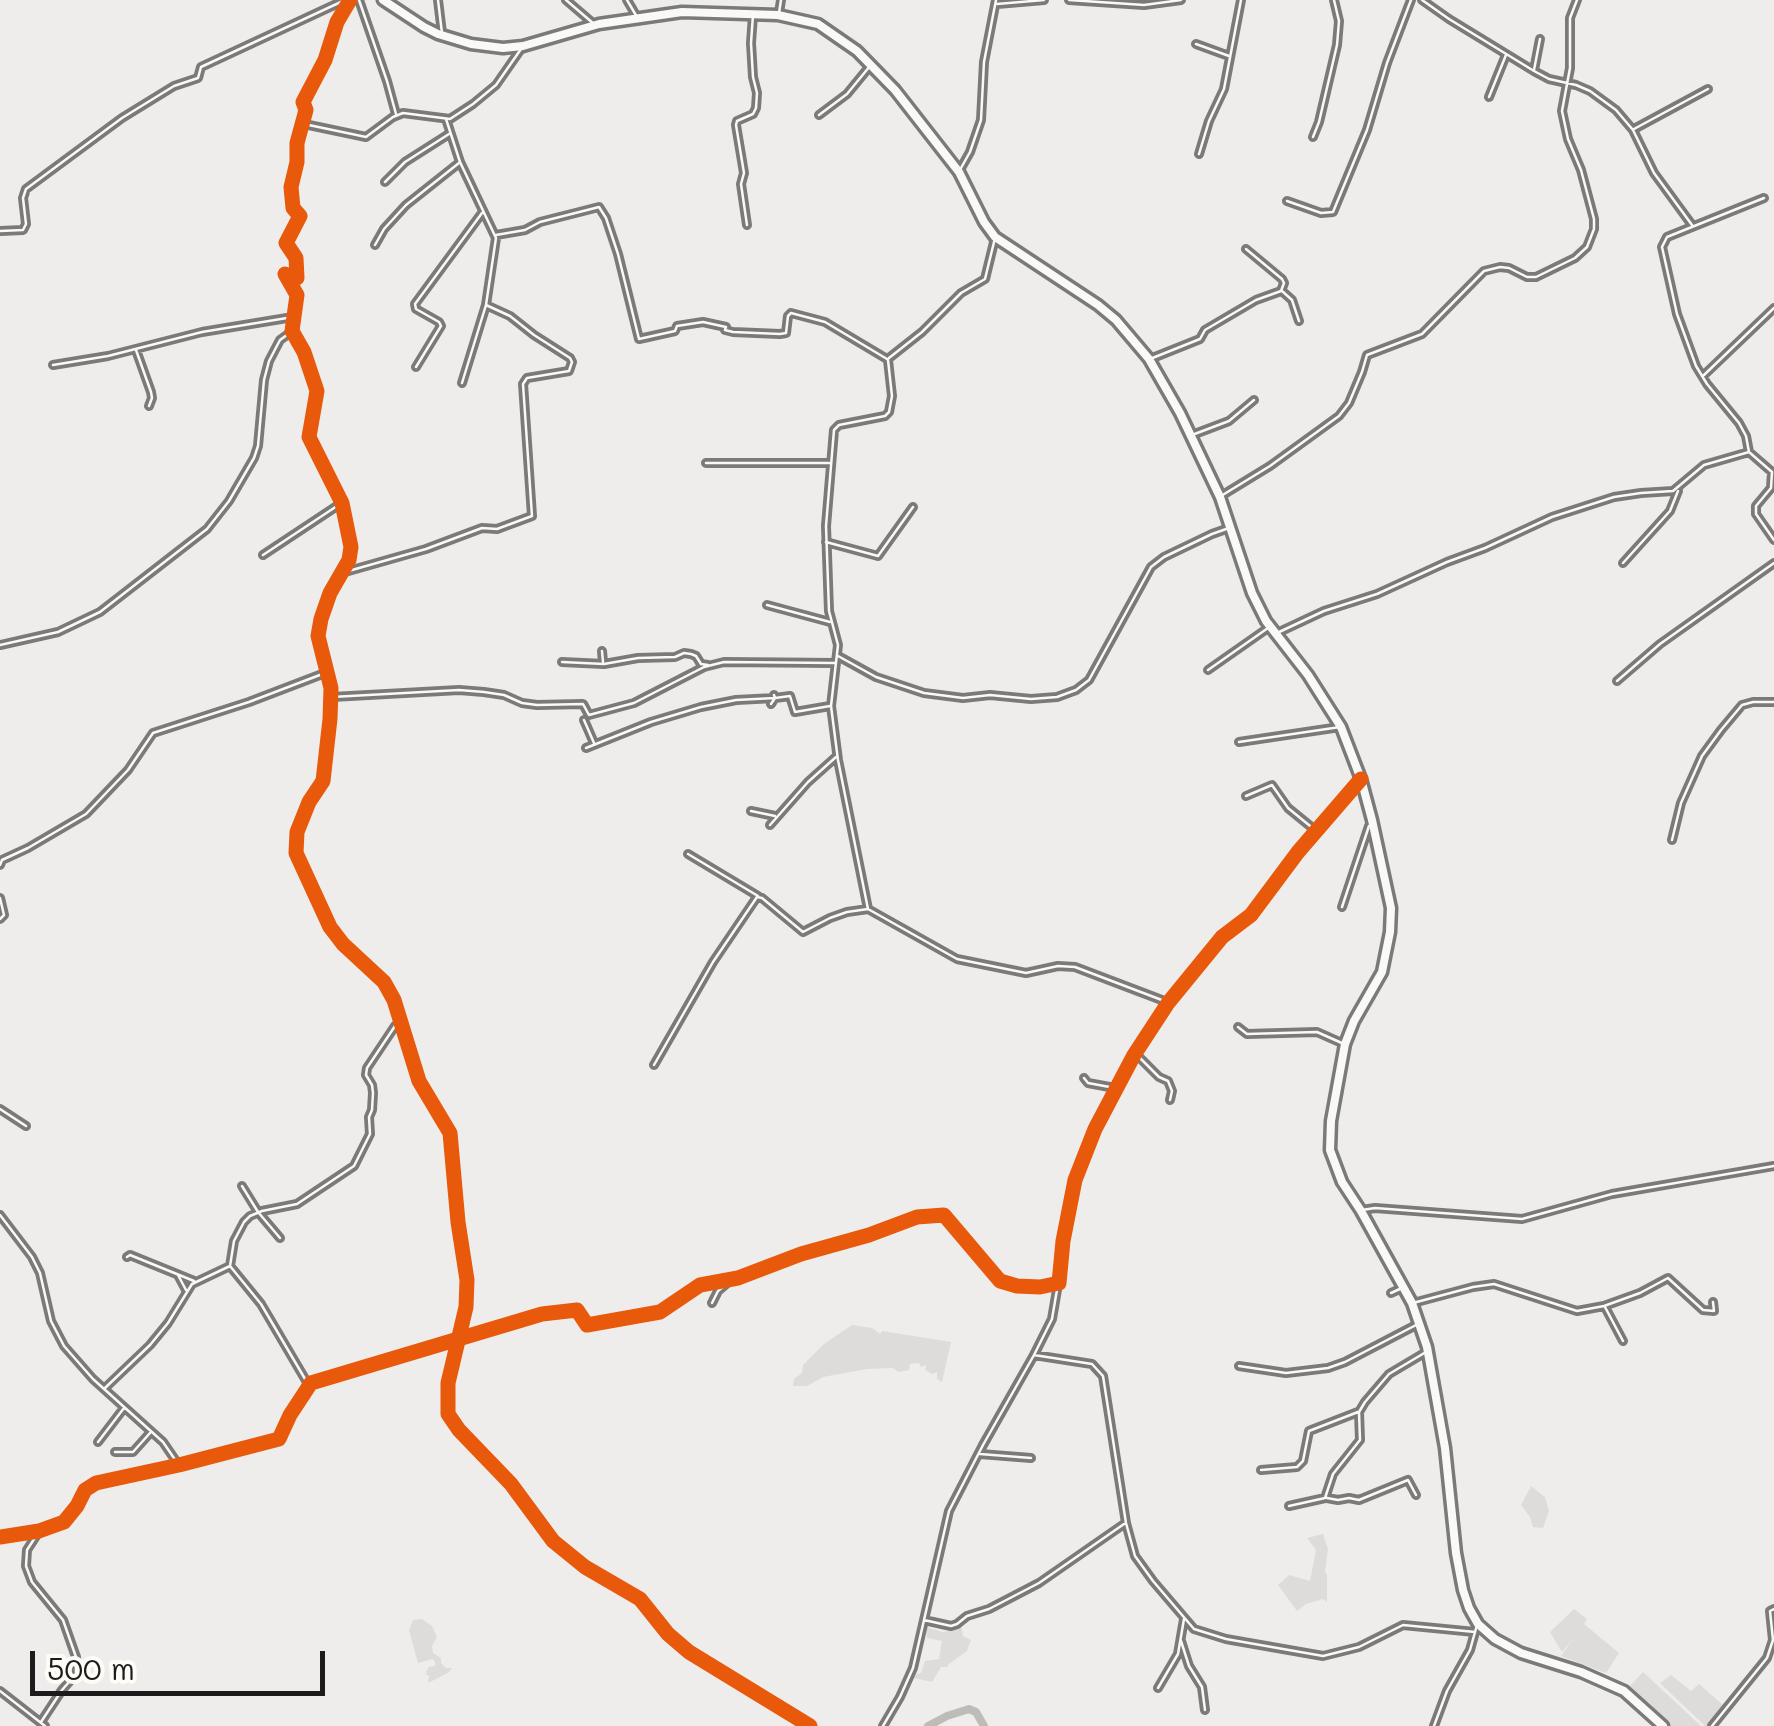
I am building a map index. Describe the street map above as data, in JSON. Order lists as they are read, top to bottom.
{
  "scale_bar": "500 m"
}
